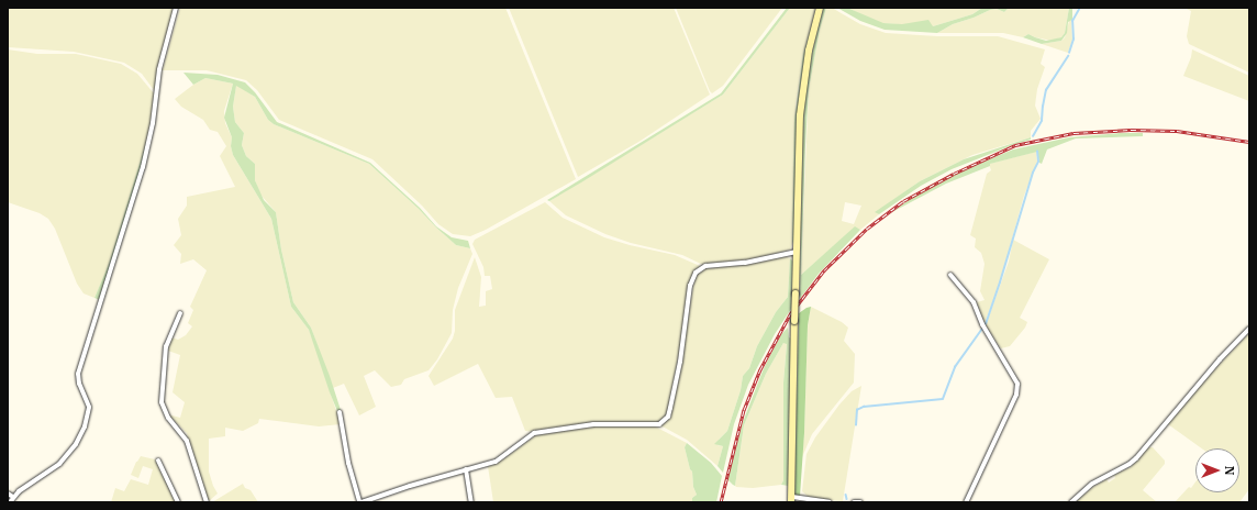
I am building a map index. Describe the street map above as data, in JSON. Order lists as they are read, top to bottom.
{
  "north": "right"
}
